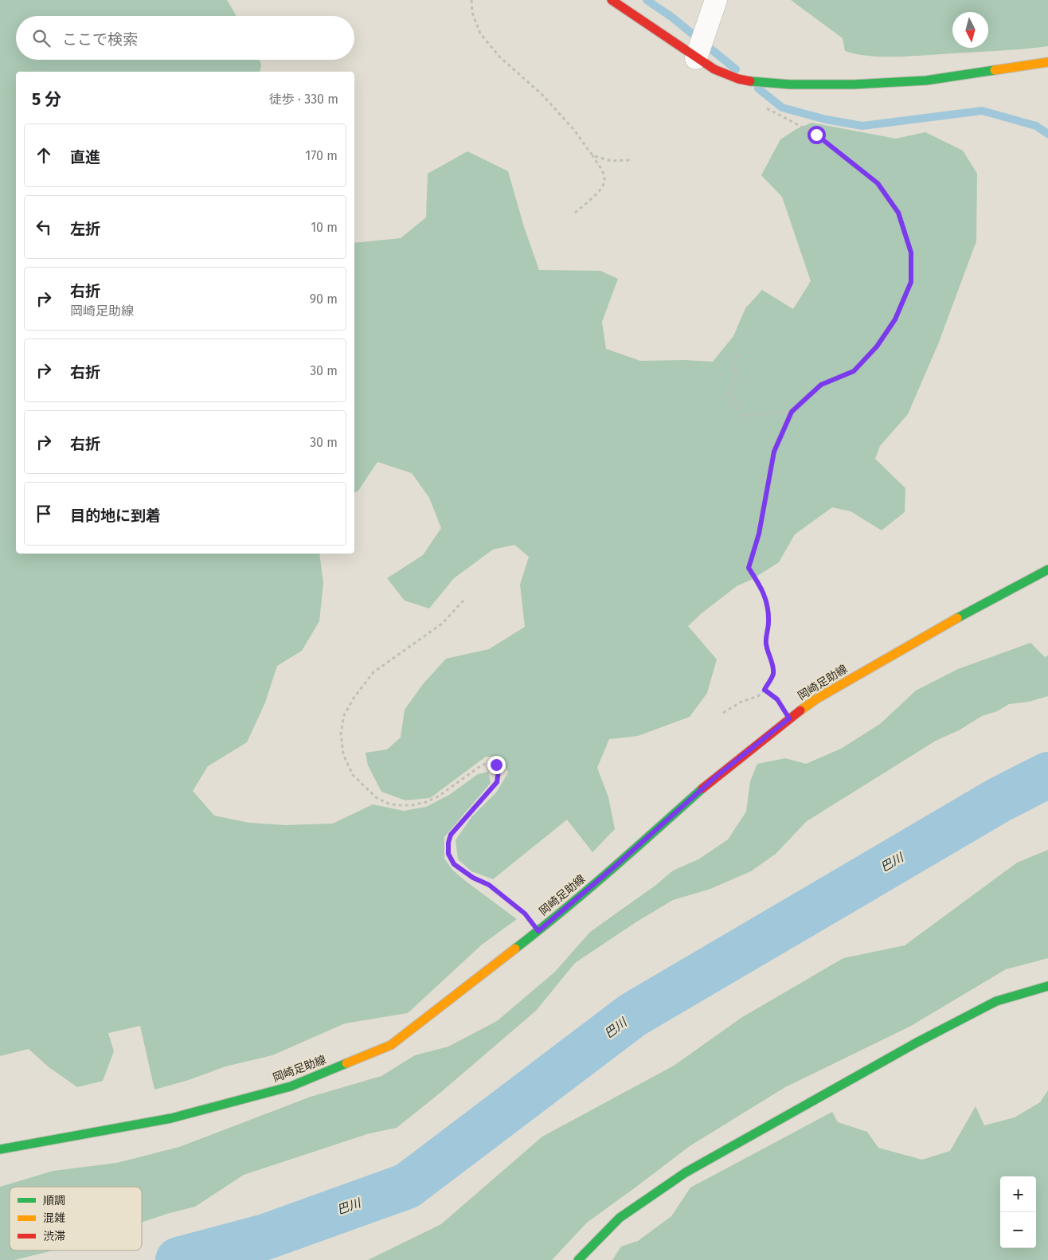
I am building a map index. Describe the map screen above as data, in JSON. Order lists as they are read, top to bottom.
{
  "streets": {
    "main road": ["岡崎足助線"]
  },
  "water": ["巴川"],
  "legend": ["順調", "混雑", "渋滞"],
  "north": "bottom",
  "page": {
    "search": "ここで検索",
    "heading": ["5 分", "徒歩 · 330 m"],
    "list": [
      ["直進", "170 m"],
      ["左折", "10 m"],
      ["右折", "岡崎足助線", "90 m"],
      ["右折", "30 m"],
      ["右折", "30 m"],
      "目的地に到着"
    ],
    "map_buttons": ["+", "−"]
  }
}
